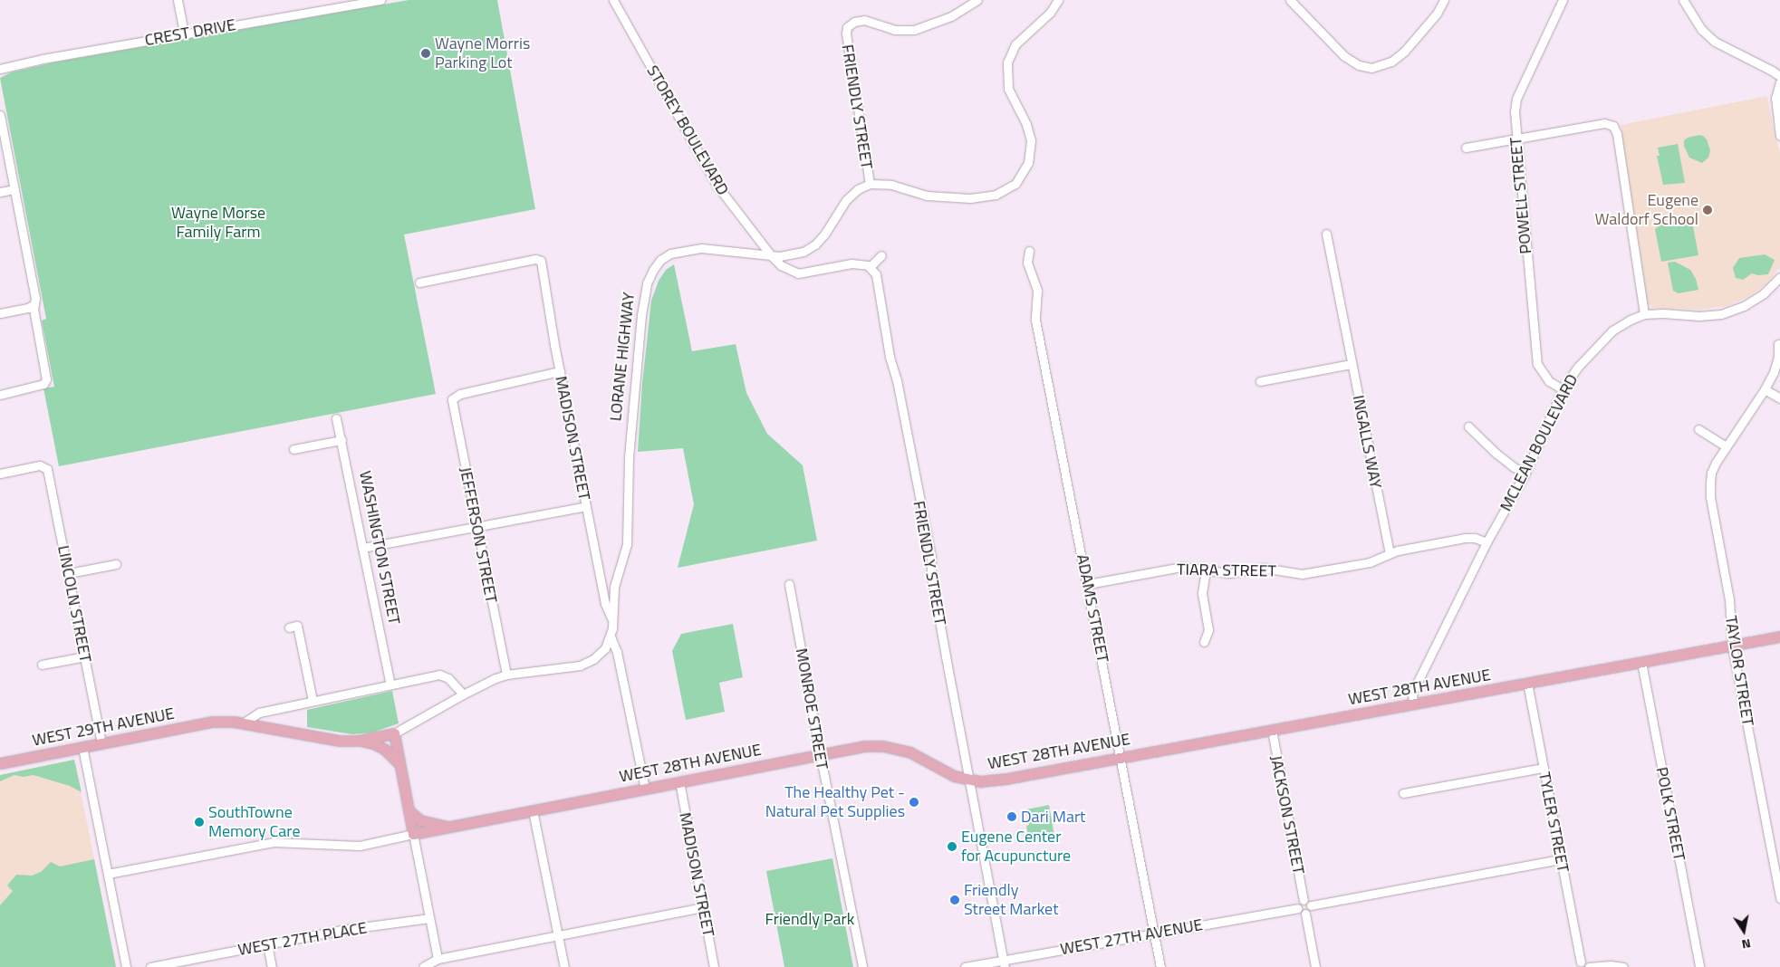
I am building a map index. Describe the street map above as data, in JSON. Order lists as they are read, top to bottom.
{
  "streets": {
    "main road": ["LORANE HIGHWAY", "WEST 28TH AVENUE", "WEST 29TH AVENUE"],
    "street": [
      "CREST DRIVE",
      "FRIENDLY STREET",
      "STOREY BOULEVARD",
      "POWELL STREET",
      "MADISON STREET",
      "INGALLS WAY",
      "MCLEAN BOULEVARD",
      "JEFFERSON STREET",
      "WASHINGTON STREET",
      "TIARA STREET",
      "LINCOLN STREET",
      "ADAMS STREET",
      "TAYLOR STREET",
      "MONROE STREET",
      "POLK STREET",
      "JACKSON STREET",
      "TYLER STREET",
      "WEST 27TH AVENUE",
      "WEST 27TH PLACE"
    ]
  },
  "crossings": [
    ["FRIENDLY STREET", "LORANE HIGHWAY"],
    ["FRIENDLY STREET", "WEST 28TH AVENUE"],
    ["FRIENDLY STREET", "WEST 27TH AVENUE"],
    ["STOREY BOULEVARD", "LORANE HIGHWAY"],
    ["POWELL STREET", "MCLEAN BOULEVARD"],
    ["LORANE HIGHWAY", "MADISON STREET"],
    ["LORANE HIGHWAY", "JEFFERSON STREET"],
    ["LORANE HIGHWAY", "WEST 29TH AVENUE"],
    ["MADISON STREET", "JEFFERSON STREET"],
    ["MADISON STREET", "WEST 28TH AVENUE"],
    ["INGALLS WAY", "TIARA STREET"],
    ["MCLEAN BOULEVARD", "WEST 28TH AVENUE"],
    ["TIARA STREET", "ADAMS STREET"],
    ["LINCOLN STREET", "WEST 29TH AVENUE"],
    ["ADAMS STREET", "WEST 28TH AVENUE"],
    ["ADAMS STREET", "WEST 27TH AVENUE"],
    ["TAYLOR STREET", "WEST 28TH AVENUE"],
    ["WEST 28TH AVENUE", "MONROE STREET"],
    ["WEST 28TH AVENUE", "POLK STREET"],
    ["WEST 28TH AVENUE", "JACKSON STREET"],
    ["WEST 28TH AVENUE", "TYLER STREET"],
    ["JACKSON STREET", "WEST 27TH AVENUE"]
  ],
  "parks": ["Wayne Morse Family Farm", "Friendly Park"],
  "places": [
    "Wayne Morris Parking Lot",
    "Eugene Waldorf School",
    "The Healthy Pet - Natural Pet Supplies",
    "Dari Mart",
    "SouthTowne Memory Care",
    "Eugene Center for Acupuncture",
    "Friendly Street Market"
  ],
  "north": "bottom"
}
